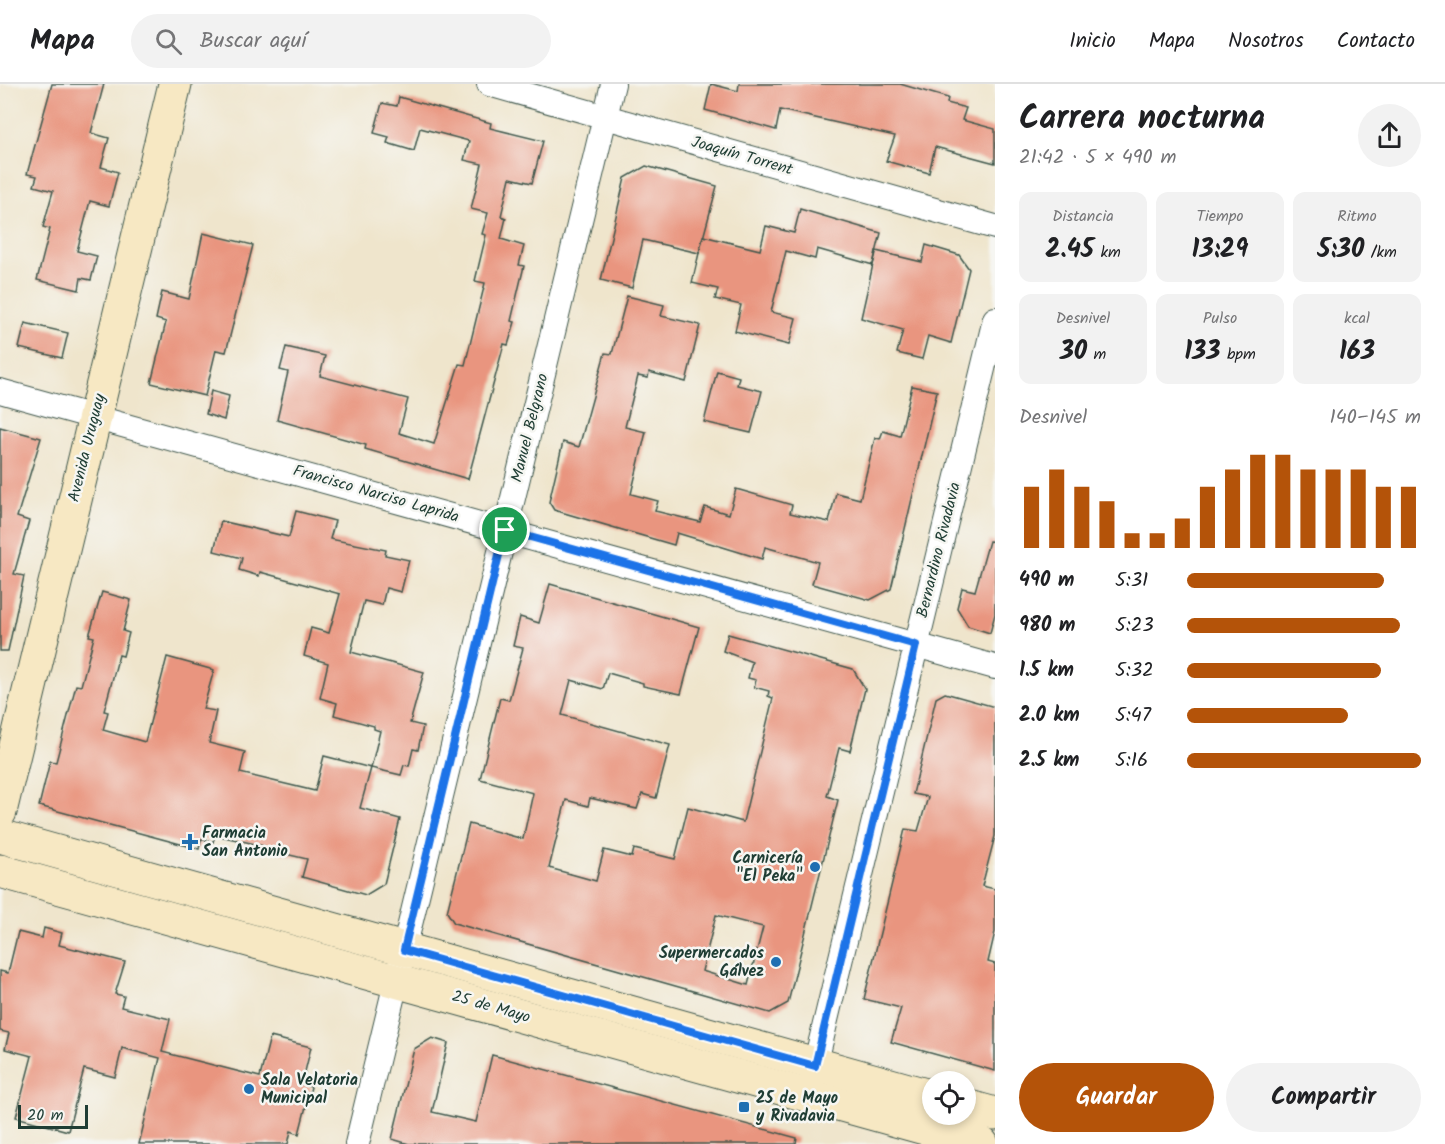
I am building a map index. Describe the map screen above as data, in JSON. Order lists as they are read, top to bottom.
{
  "streets": {
    "main road": ["Avenida Uruguay", "25 de Mayo"],
    "street": [
      "Joaquín Torrent",
      "Manuel Belgrano",
      "Francisco Narciso Laprida",
      "Bernardino Rivadavia"
    ]
  },
  "crossings": [
    ["Joaquín Torrent", "Manuel Belgrano"],
    ["Manuel Belgrano", "Francisco Narciso Laprida"],
    ["Manuel Belgrano", "25 de Mayo"],
    ["Avenida Uruguay", "Francisco Narciso Laprida"],
    ["Francisco Narciso Laprida", "Bernardino Rivadavia"],
    ["Bernardino Rivadavia", "25 de Mayo"]
  ],
  "places": {
    "health": ["Farmacia San Antonio"],
    "other": ["Carnicería \"El Peka\"", "Supermercados Gálvez", "Sala Velatoria Municipal"],
    "transit": ["25 de Mayo y Rivadavia"]
  },
  "scale_bar": "20 m",
  "page": {
    "header": "Mapa",
    "search": "Buscar aquí",
    "nav": [
      "Inicio",
      "Mapa",
      "Nosotros",
      "Contacto"
    ],
    "heading": ["Carrera nocturna", "21:42 · 5 × 490 m"],
    "stats": [
      ["Distancia", "2.45 km"],
      ["Tiempo", "13:29"],
      ["Ritmo", "5:30 /km"],
      ["Desnivel", "30 m"],
      ["Pulso", "133 bpm"],
      ["kcal", "163"]
    ],
    "chart": ["Desnivel", "140–145 m"],
    "list": [
      {
        "name": "490 m",
        "note": "5:31"
      },
      {
        "name": "980 m",
        "note": "5:23"
      },
      {
        "name": "1.5 km",
        "note": "5:32"
      },
      {
        "name": "2.0 km",
        "note": "5:47"
      },
      {
        "name": "2.5 km",
        "note": "5:16"
      }
    ],
    "buttons": ["Guardar", "Compartir"],
    "scale": "20 m"
  }
}
